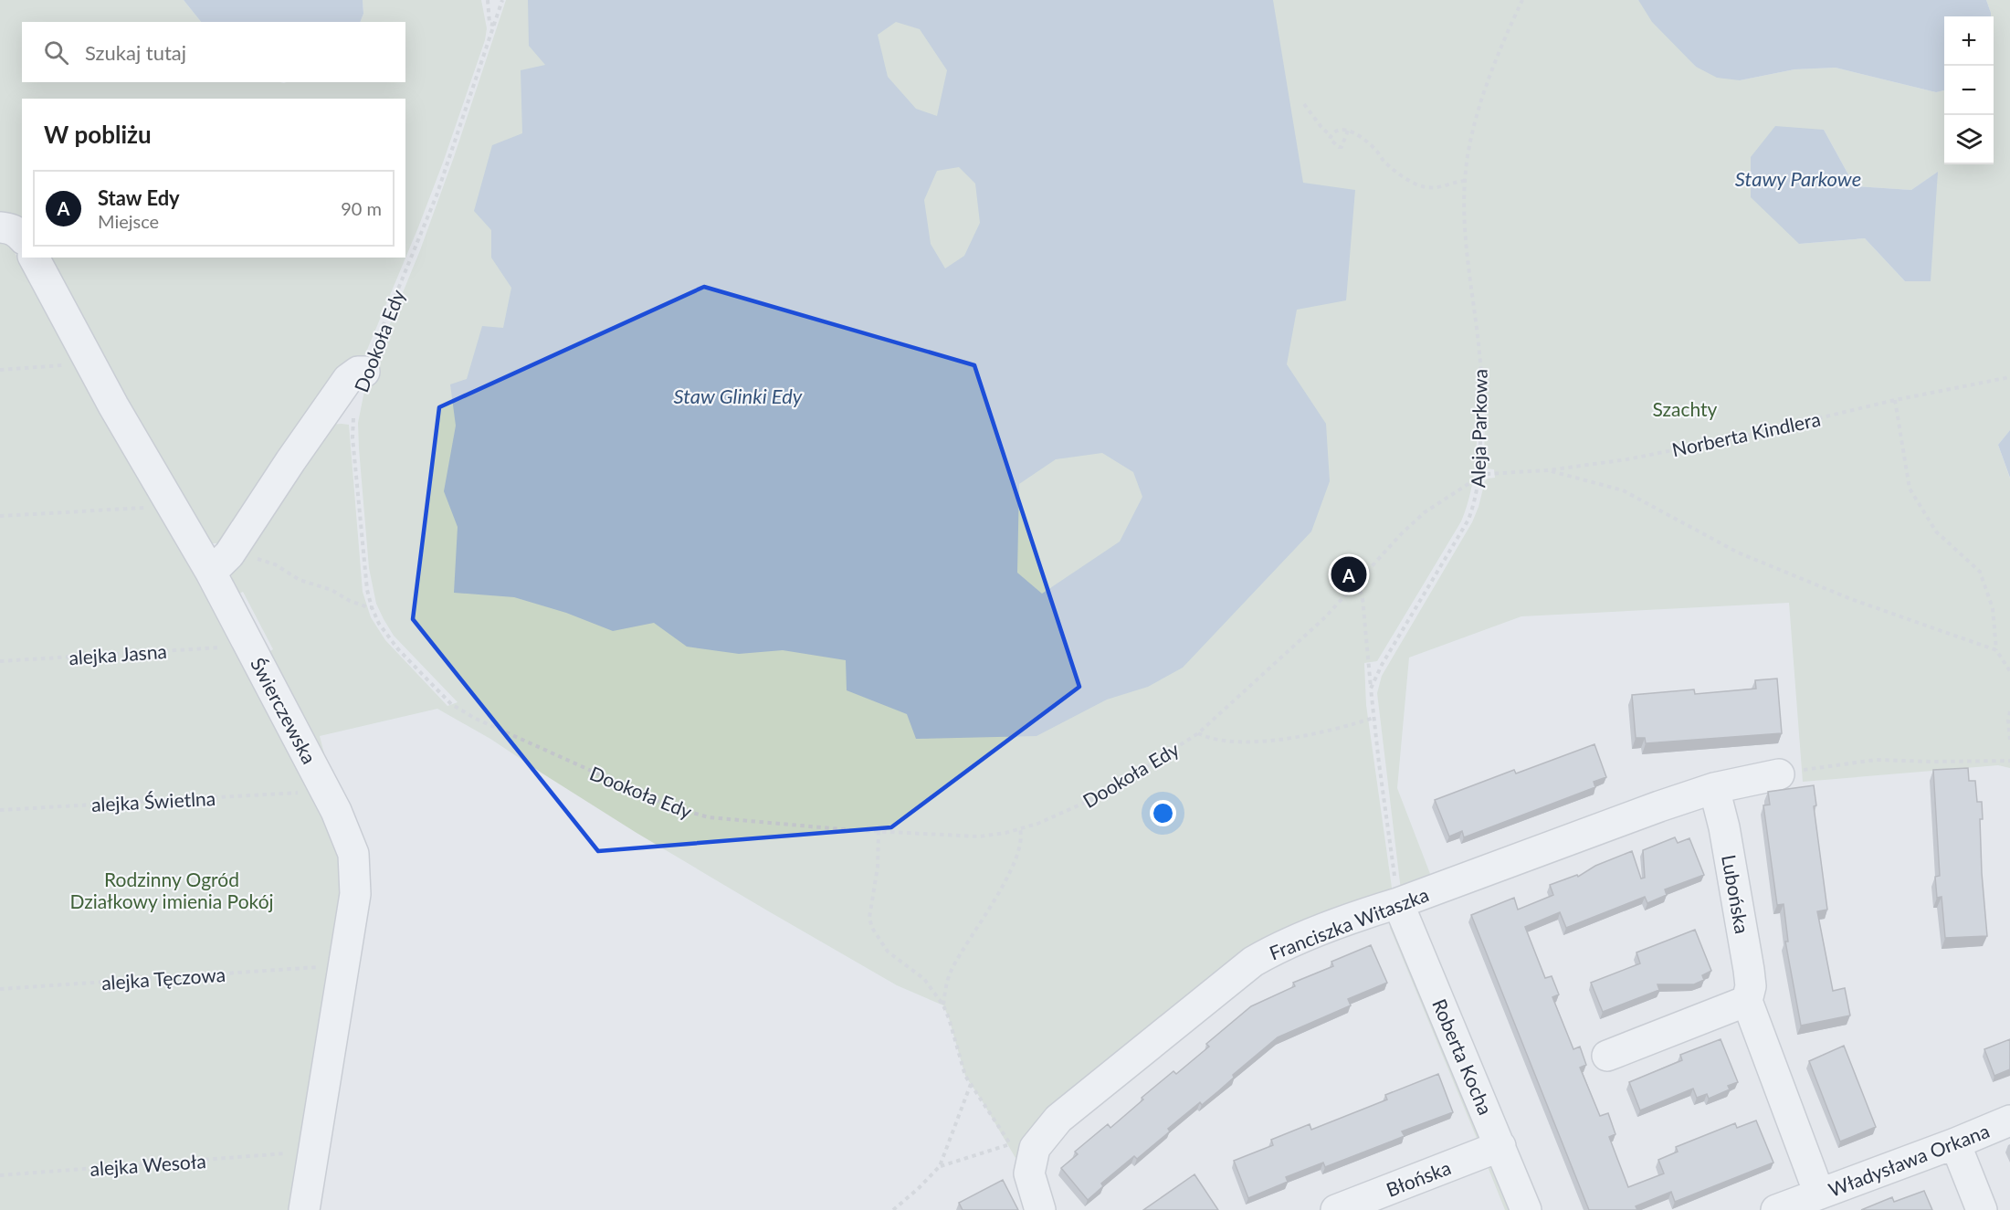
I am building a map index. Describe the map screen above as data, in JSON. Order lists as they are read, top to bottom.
{
  "streets": {
    "street": [
      "Świerczewska",
      "Lubońska",
      "Franciszka Witaszka",
      "Roberta Kocha",
      "Władysława Orkana",
      "Błońska"
    ],
    "path": [
      "Dookoła Edy",
      "Aleja Parkowa",
      "Norberta Kindlera",
      "alejka Jasna",
      "alejka Świetlna",
      "alejka Tęczowa",
      "alejka Wesoła"
    ]
  },
  "crossings": [
    ["Dookoła Edy", "Aleja Parkowa"],
    ["Dookoła Edy", "Norberta Kindlera"],
    ["Aleja Parkowa", "Norberta Kindlera"],
    ["Aleja Parkowa", "Franciszka Witaszka"],
    ["Aleja Parkowa", "Roberta Kocha"],
    ["Lubońska", "Franciszka Witaszka"],
    ["Lubońska", "Władysława Orkana"],
    ["Franciszka Witaszka", "Roberta Kocha"],
    ["Roberta Kocha", "Błońska"]
  ],
  "water": ["Stawy Parkowe", "Staw Glinki Edy"],
  "parks": ["Szachty", "Rodzinny Ogród Działkowy imienia Pokój"],
  "page": {
    "map_buttons": ["+", "−"],
    "search": "Szukaj tutaj",
    "heading": "W pobliżu",
    "list": [
      {
        "mark": "A",
        "name": "Staw Edy",
        "note": "Miejsce",
        "value": "90 m"
      }
    ],
    "pins": "A"
  }
}
